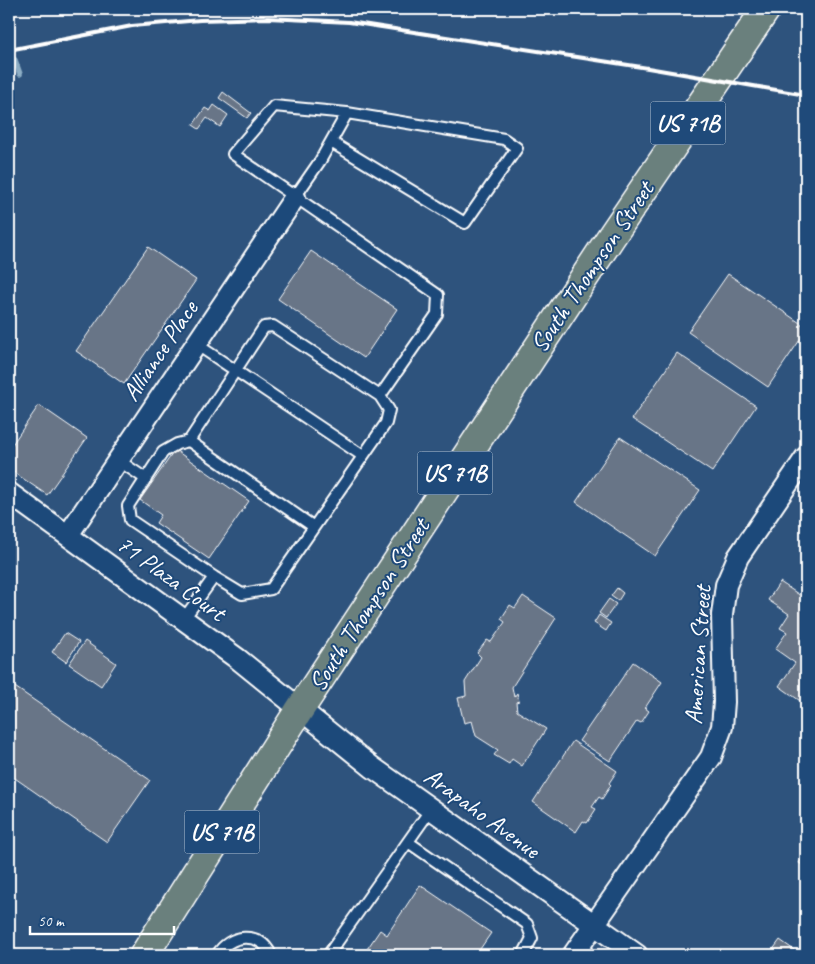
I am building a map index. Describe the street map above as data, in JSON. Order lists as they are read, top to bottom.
{
  "streets": {
    "highway": ["US 71B", "South Thompson Street"],
    "street": [
      "Alliance Place",
      "71 Plaza Court",
      "American Street",
      "Arapaho Avenue"
    ]
  },
  "crossings": [
    ["South Thompson Street", "71 Plaza Court"],
    ["South Thompson Street", "Arapaho Avenue"],
    ["Alliance Place", "71 Plaza Court"],
    ["71 Plaza Court", "Arapaho Avenue"],
    ["American Street", "Arapaho Avenue"]
  ],
  "scale_bar": "50 m"
}
